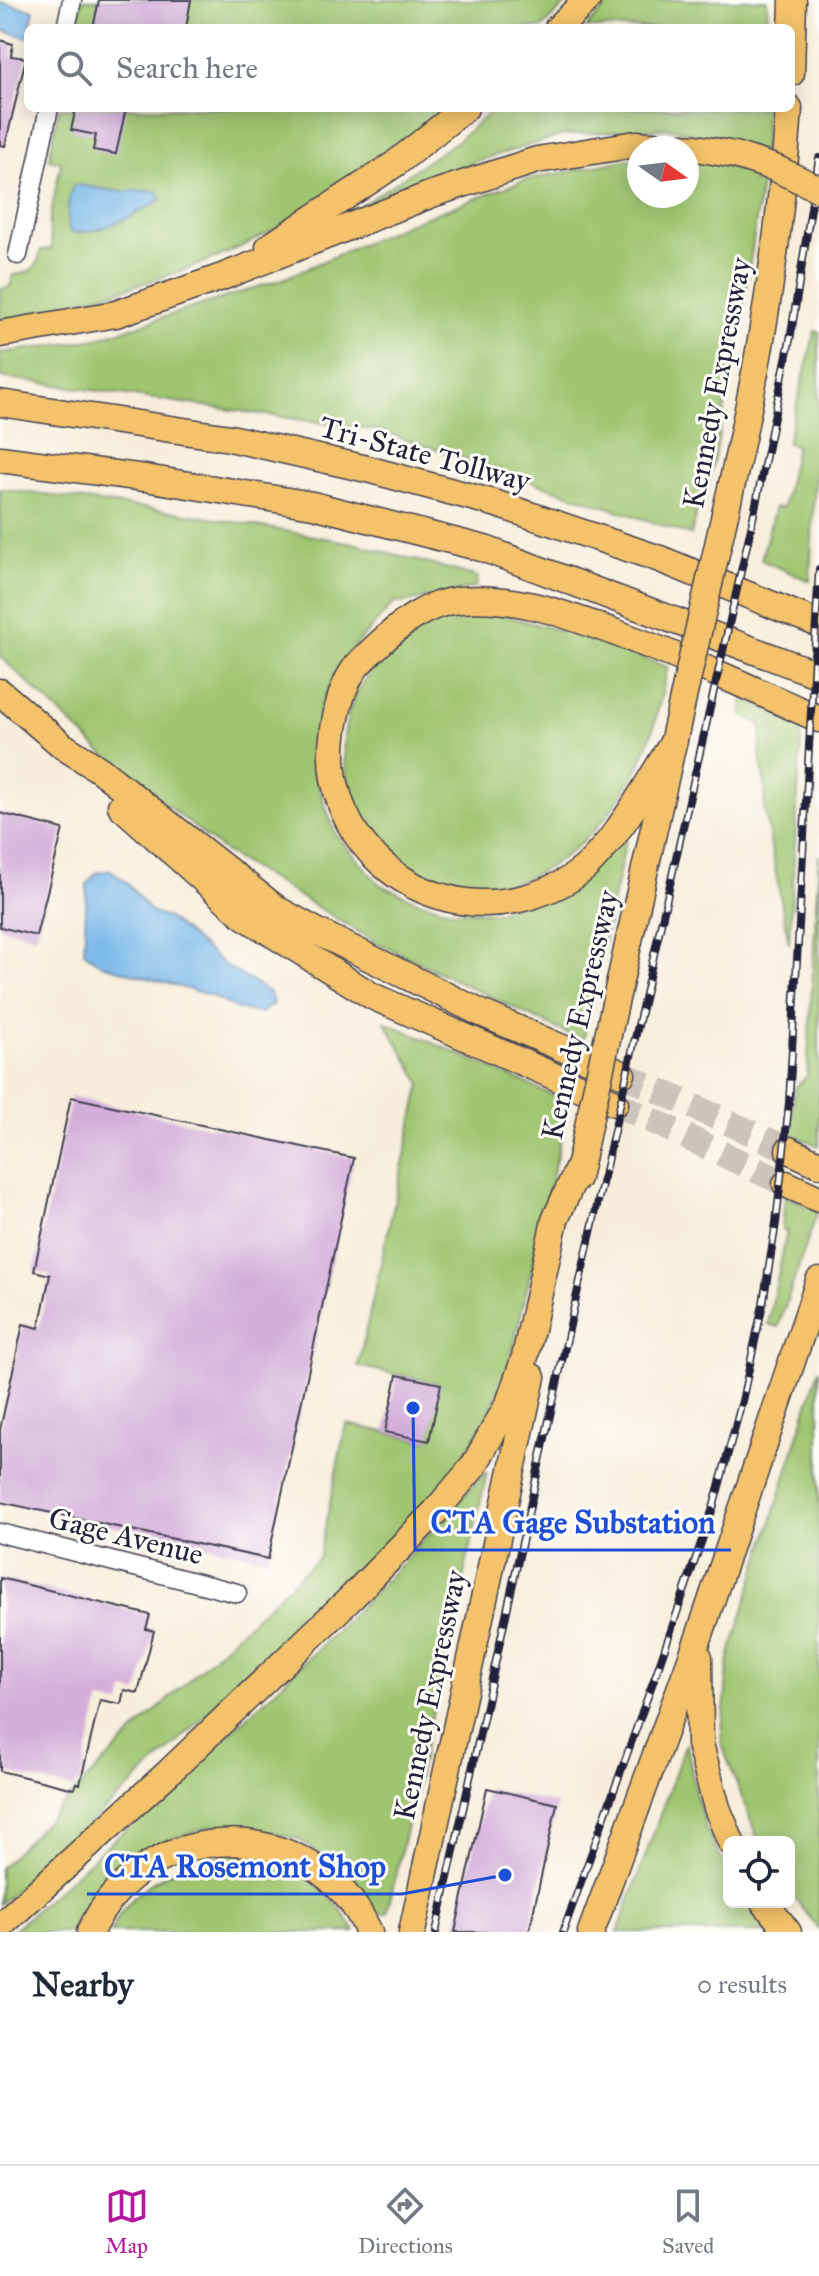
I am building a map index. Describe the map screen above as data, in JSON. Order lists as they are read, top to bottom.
{
  "streets": {
    "highway": ["Kennedy Expressway", "Tri-State Tollway"],
    "street": ["Gage Avenue"]
  },
  "places": ["CTA Gage Substation", "CTA Rosemont Shop"],
  "north": "right",
  "page": {
    "search": "Search here",
    "heading": ["Nearby", "0 results"],
    "nav": ["Map", "Directions", "Saved"]
  }
}
